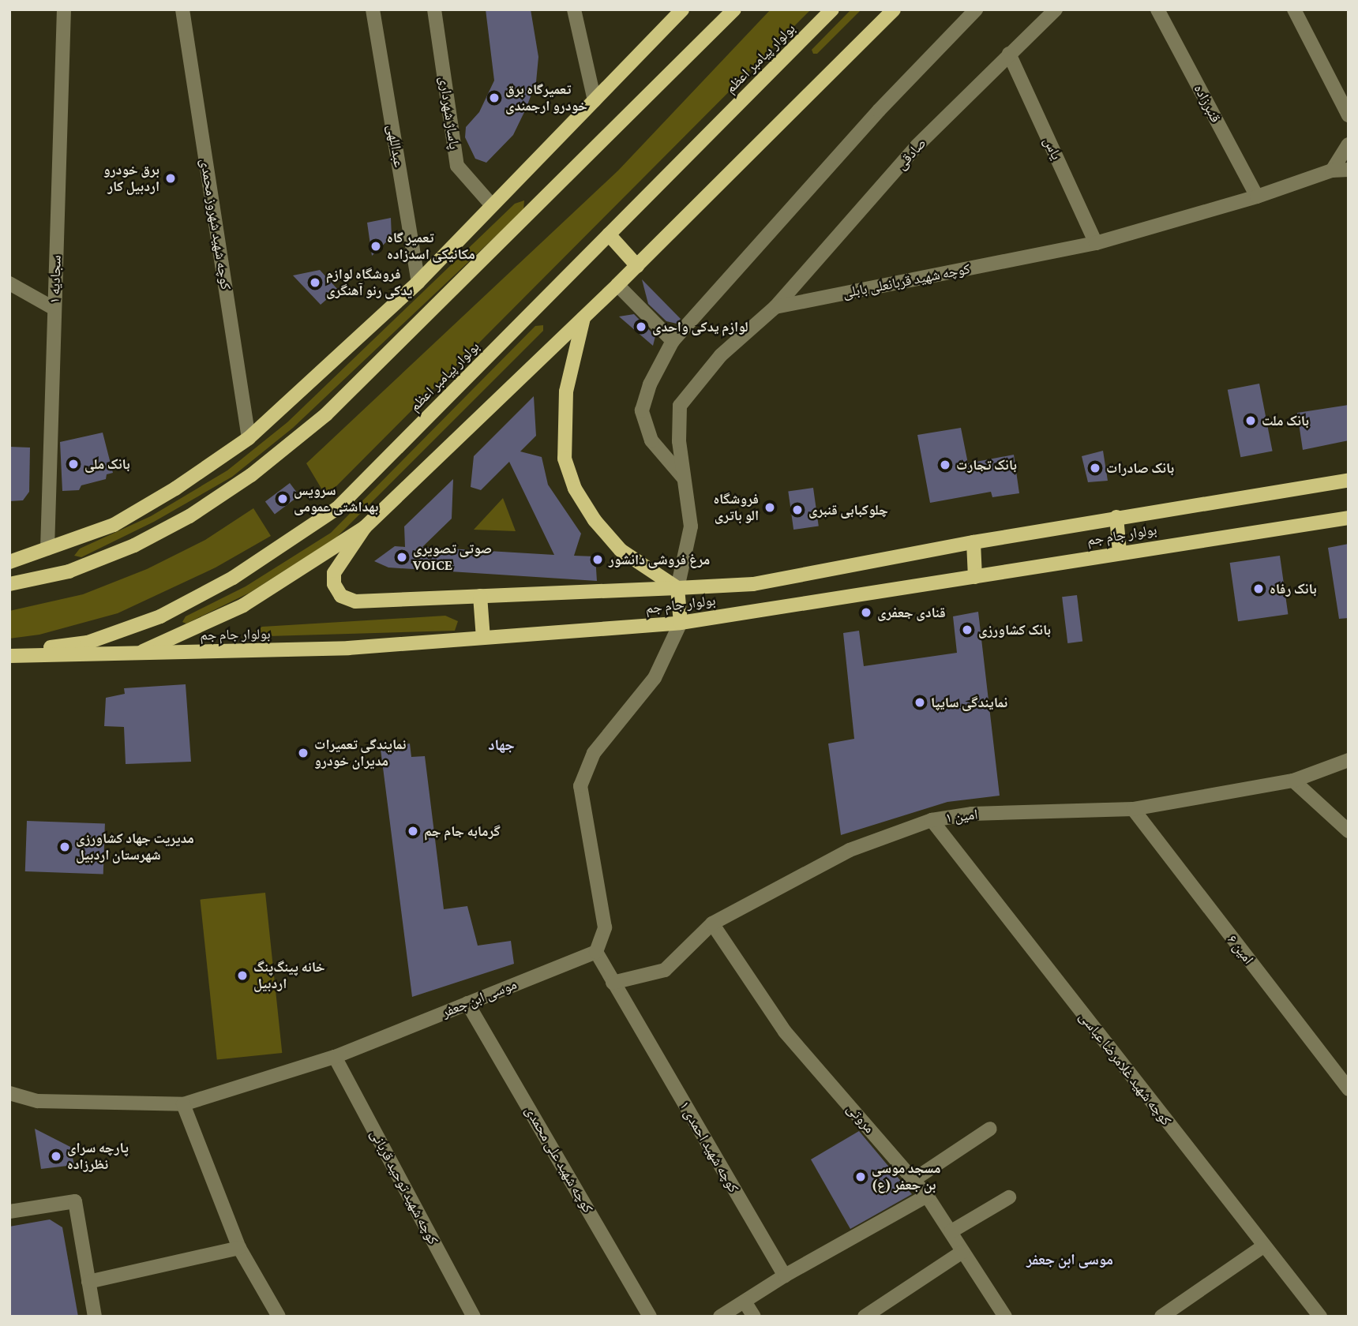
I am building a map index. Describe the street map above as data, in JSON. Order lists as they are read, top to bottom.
{
  "streets": {
    "main road": ["بولوار پیامبر اعظم", "بولوار جام جم"],
    "street": [
      "قنبرزاده",
      "پاساژ شهرداری",
      "عبداللهی",
      "یاس",
      "صادقی",
      "کوچه شهید شهروز محمدی",
      "سجادیه ۱",
      "کوچه شهید قربانعلی بابلی",
      "امین ۱",
      "امین ۶",
      "موسی ابن جعفر",
      "کوچه شهید غلامرضا عباسی",
      "مروتی",
      "کوچه شهید احمدی ۱",
      "کوچه شهید علی محمدی",
      "کوچه شهید توحید قربانی"
    ]
  },
  "crossings": [
    ["بولوار پیامبر اعظم", "بولوار جام جم"],
    ["قنبرزاده", "کوچه شهید قربانعلی بابلی"],
    ["یاس", "صادقی"],
    ["یاس", "کوچه شهید قربانعلی بابلی"],
    ["صادقی", "کوچه شهید قربانعلی بابلی"],
    ["امین ۱", "امین ۶"],
    ["امین ۱", "کوچه شهید غلامرضا عباسی"],
    ["امین ۱", "مروتی"],
    ["امین ۱", "کوچه شهید احمدی ۱"],
    ["موسی ابن جعفر", "کوچه شهید احمدی ۱"],
    ["موسی ابن جعفر", "کوچه شهید علی محمدی"],
    ["موسی ابن جعفر", "کوچه شهید توحید قربانی"]
  ],
  "districts": ["جهاد", "موسی ابن جعفر"],
  "places": [
    "تعمیرگاه برق خودرو ارجمندی",
    "برق خودرو اردبیل کار",
    "تعمیر گاه مکانیکی اسدزاده",
    "فروشگاه لوازم یدکی رنو آهنگری",
    "لوازم یدکی واحدی",
    "بانک ملت",
    "بانک ملی",
    "بانک تجارت",
    "بانک صادرات",
    "سرویس بهداشتی عمومی",
    "فروشگاه الو باتری",
    "چلوکبابی قنبری",
    "صوتی تصویری VOICE",
    "مرغ فروشی دانشور",
    "بانک رفاه",
    "قنادی جعفری",
    "بانک کشاورزی",
    "نمایندگی سایپا",
    "نمایندگی تعمیرات مدیران خودرو",
    "گرمابه جام جم",
    "مدیریت جهاد کشاورزی شهرستان اردبیل",
    "خانه پینگ‌پنگ اردبیل",
    "پارچه‌ سرای نظرزاده",
    "مسجد موسی بن جعفر (ع)"
  ]
}
